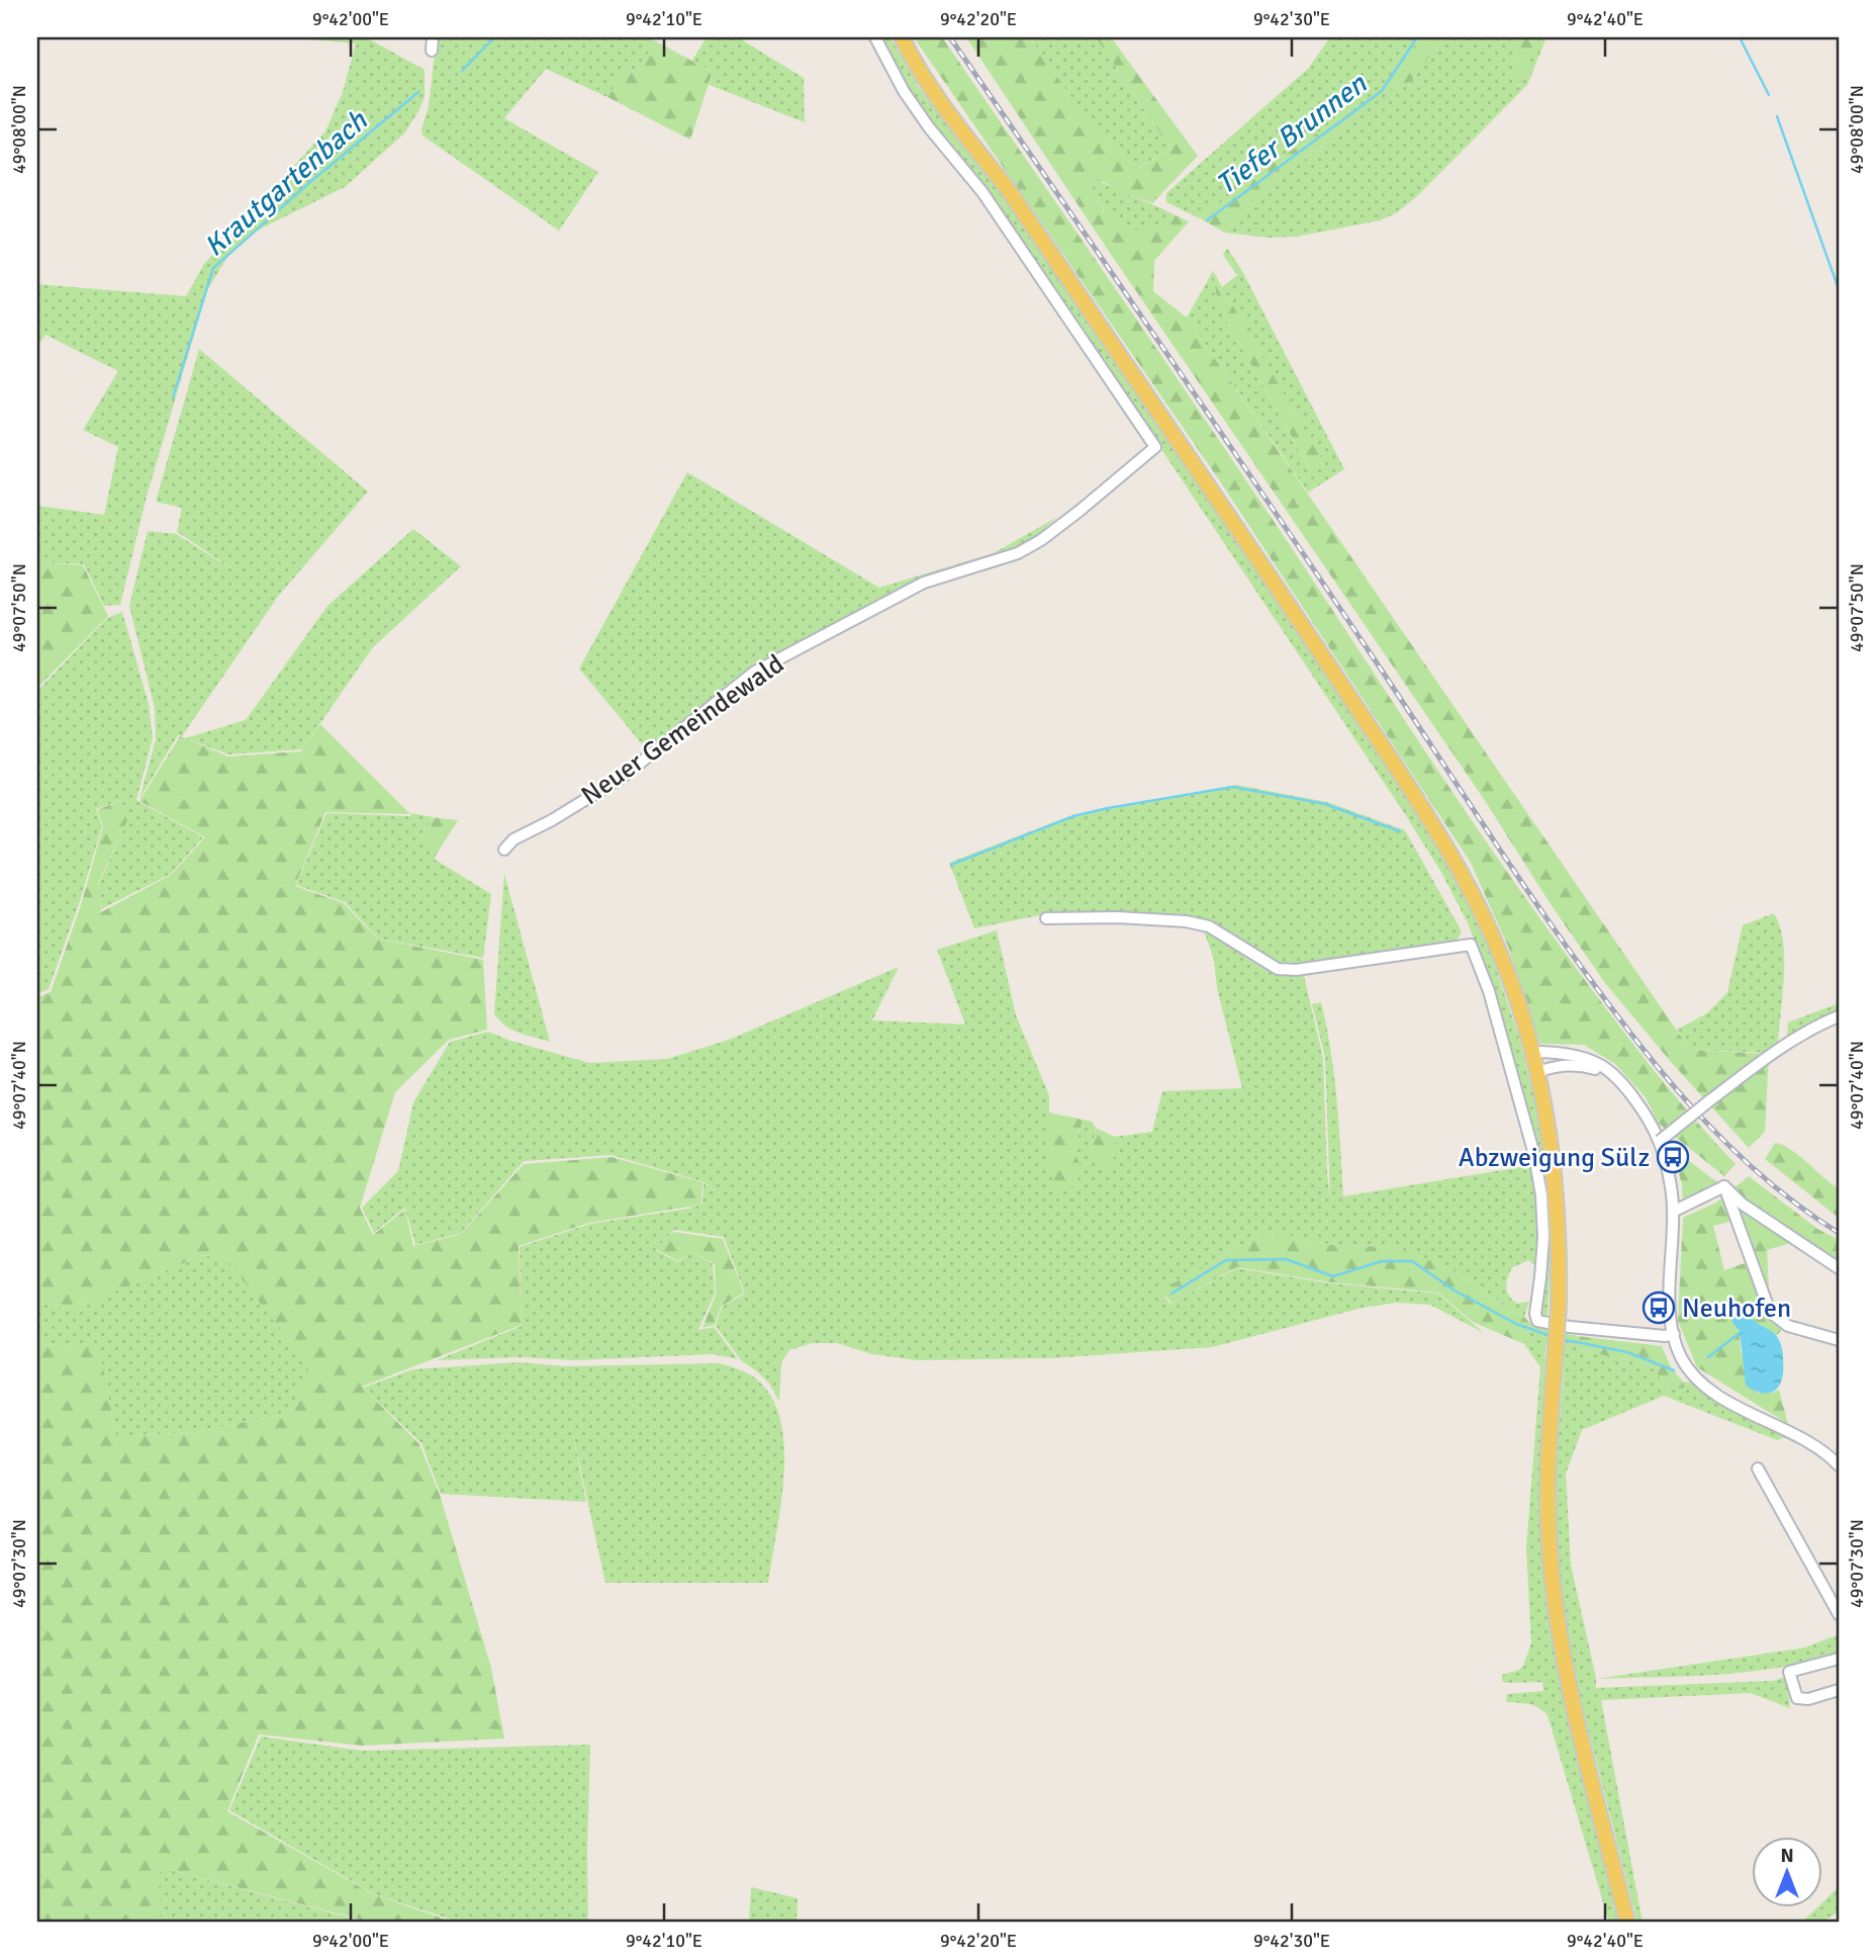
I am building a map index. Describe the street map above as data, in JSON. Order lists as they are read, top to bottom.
{
  "streets": {
    "street": ["Neuer Gemeindewald"]
  },
  "water": ["Tiefer Brunnen", "Krautgartenbach"],
  "places": {
    "bus stop": ["Abzweigung Sülz", "Neuhofen"]
  },
  "north": "top",
  "coordinates": [
    "9°42'00\"E",
    "9°42'10\"E",
    "9°42'20\"E",
    "9°42'30\"E",
    "9°42'40\"E",
    "49°08'00\"N",
    "49°07'50\"N",
    "49°07'40\"N",
    "49°07'30\"N"
  ]
}
